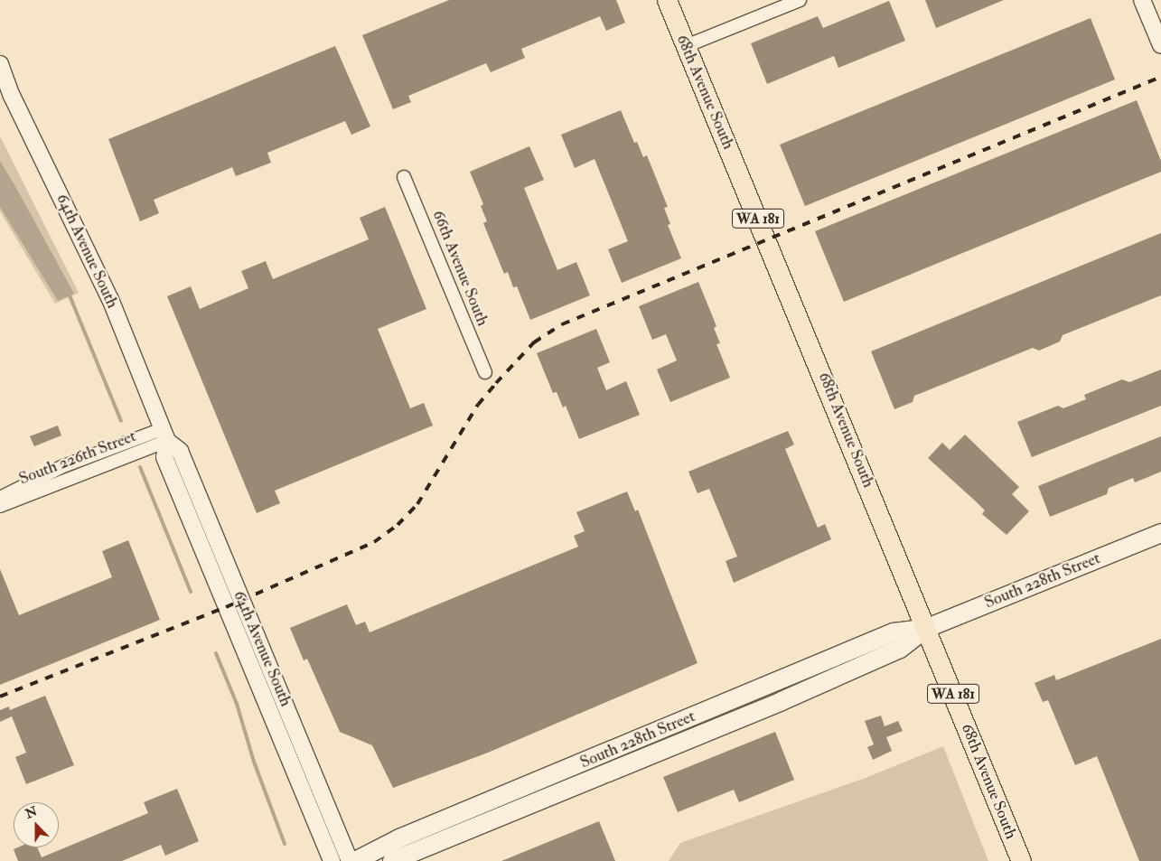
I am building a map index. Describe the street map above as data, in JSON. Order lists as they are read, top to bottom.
{
  "streets": {
    "main road": ["68th Avenue South", "WA 181", "South 228th Street"],
    "street": ["64th Avenue South", "66th Avenue South", "South 226th Street"]
  },
  "crossings": [
    ["68th Avenue South", "South 228th Street"],
    ["64th Avenue South", "South 226th Street"]
  ],
  "north": "top"
}
